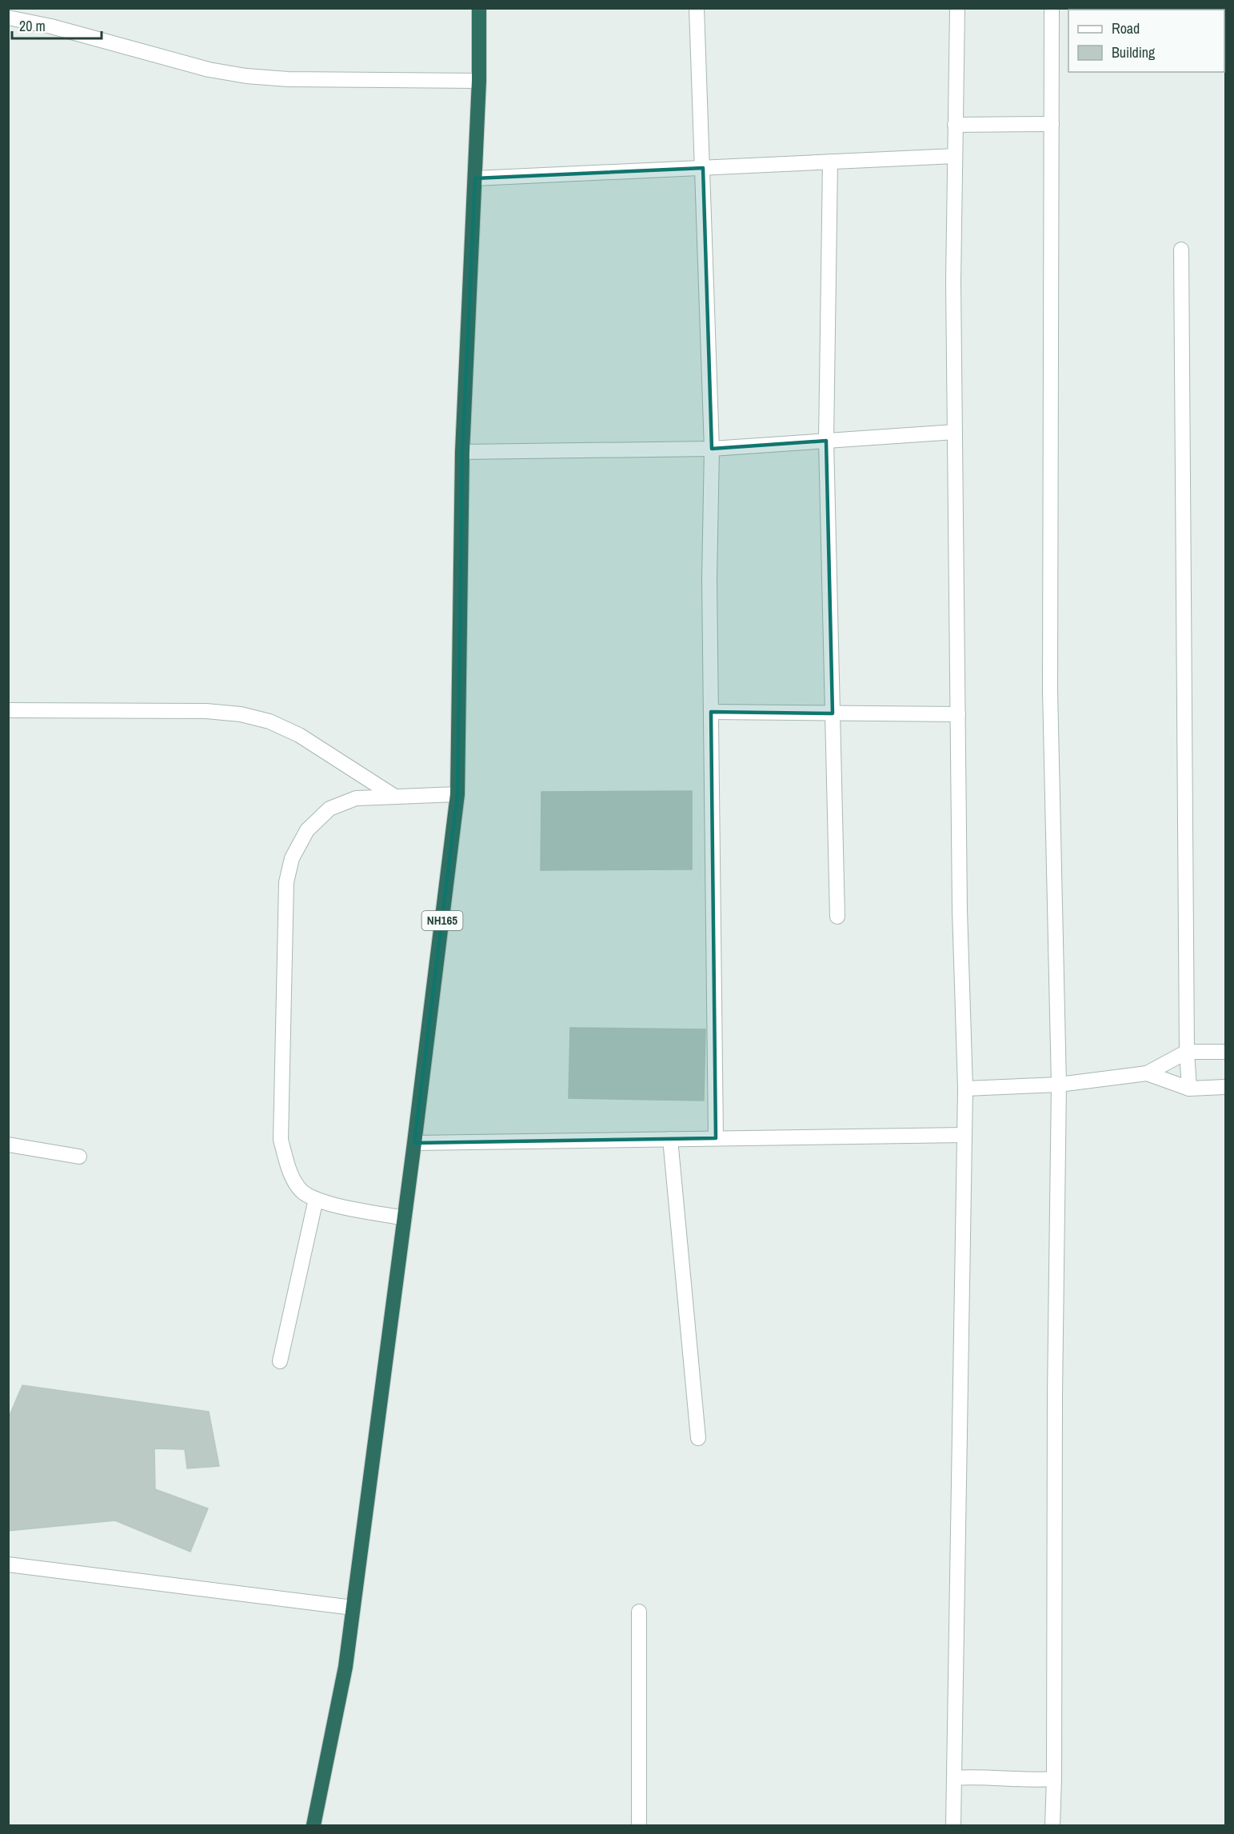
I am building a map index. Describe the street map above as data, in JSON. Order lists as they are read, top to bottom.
{
  "streets": {
    "highway": ["NH165"]
  },
  "legend": ["Road", "Building"],
  "scale_bar": "20 m"
}
